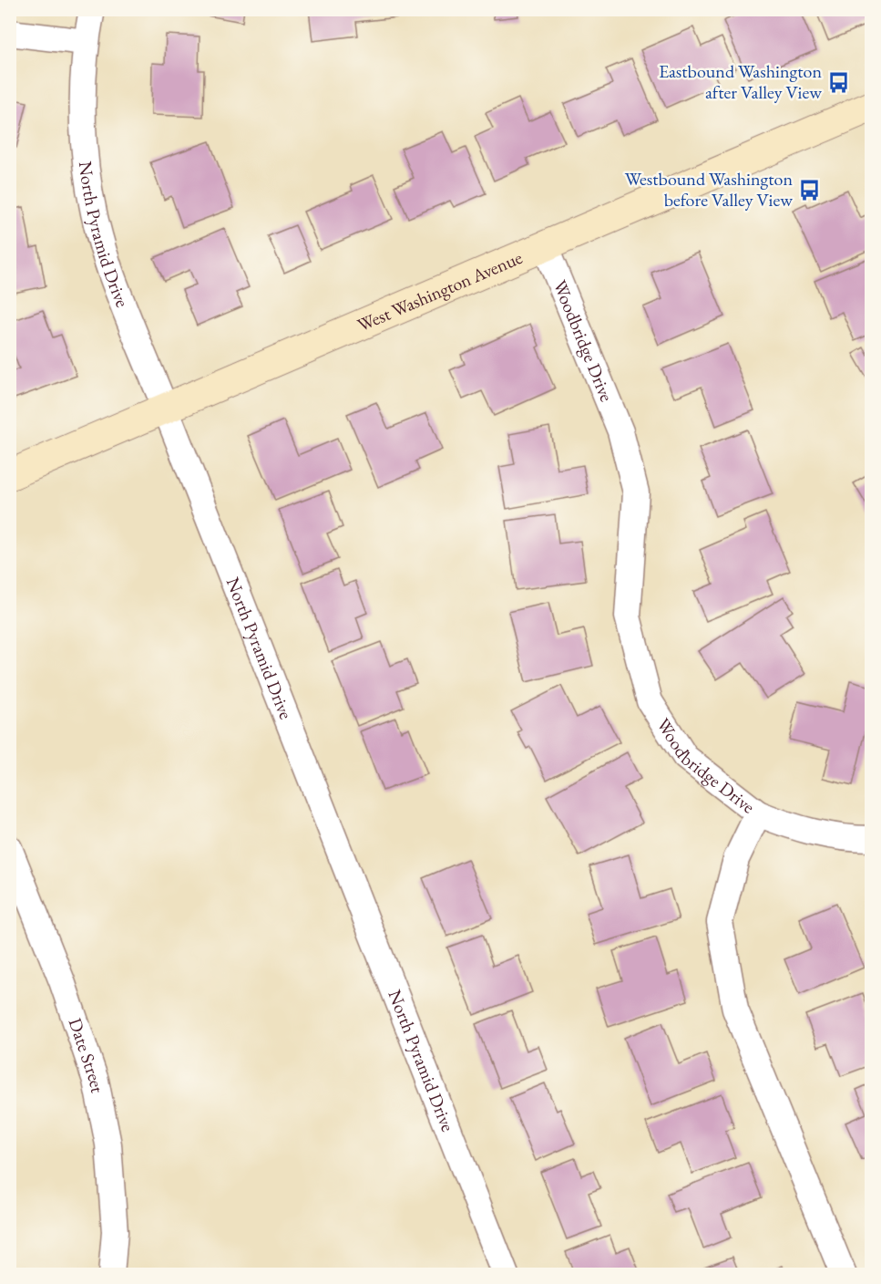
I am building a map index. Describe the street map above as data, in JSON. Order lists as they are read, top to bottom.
{
  "streets": {
    "main road": ["West Washington Avenue"],
    "street": ["North Pyramid Drive", "Woodbridge Drive", "Date Street"]
  },
  "crossings": [
    ["North Pyramid Drive", "West Washington Avenue"],
    ["West Washington Avenue", "Woodbridge Drive"]
  ],
  "places": {
    "bus stop": ["Eastbound Washington after Valley View", "Westbound Washington before Valley View"]
  }
}
